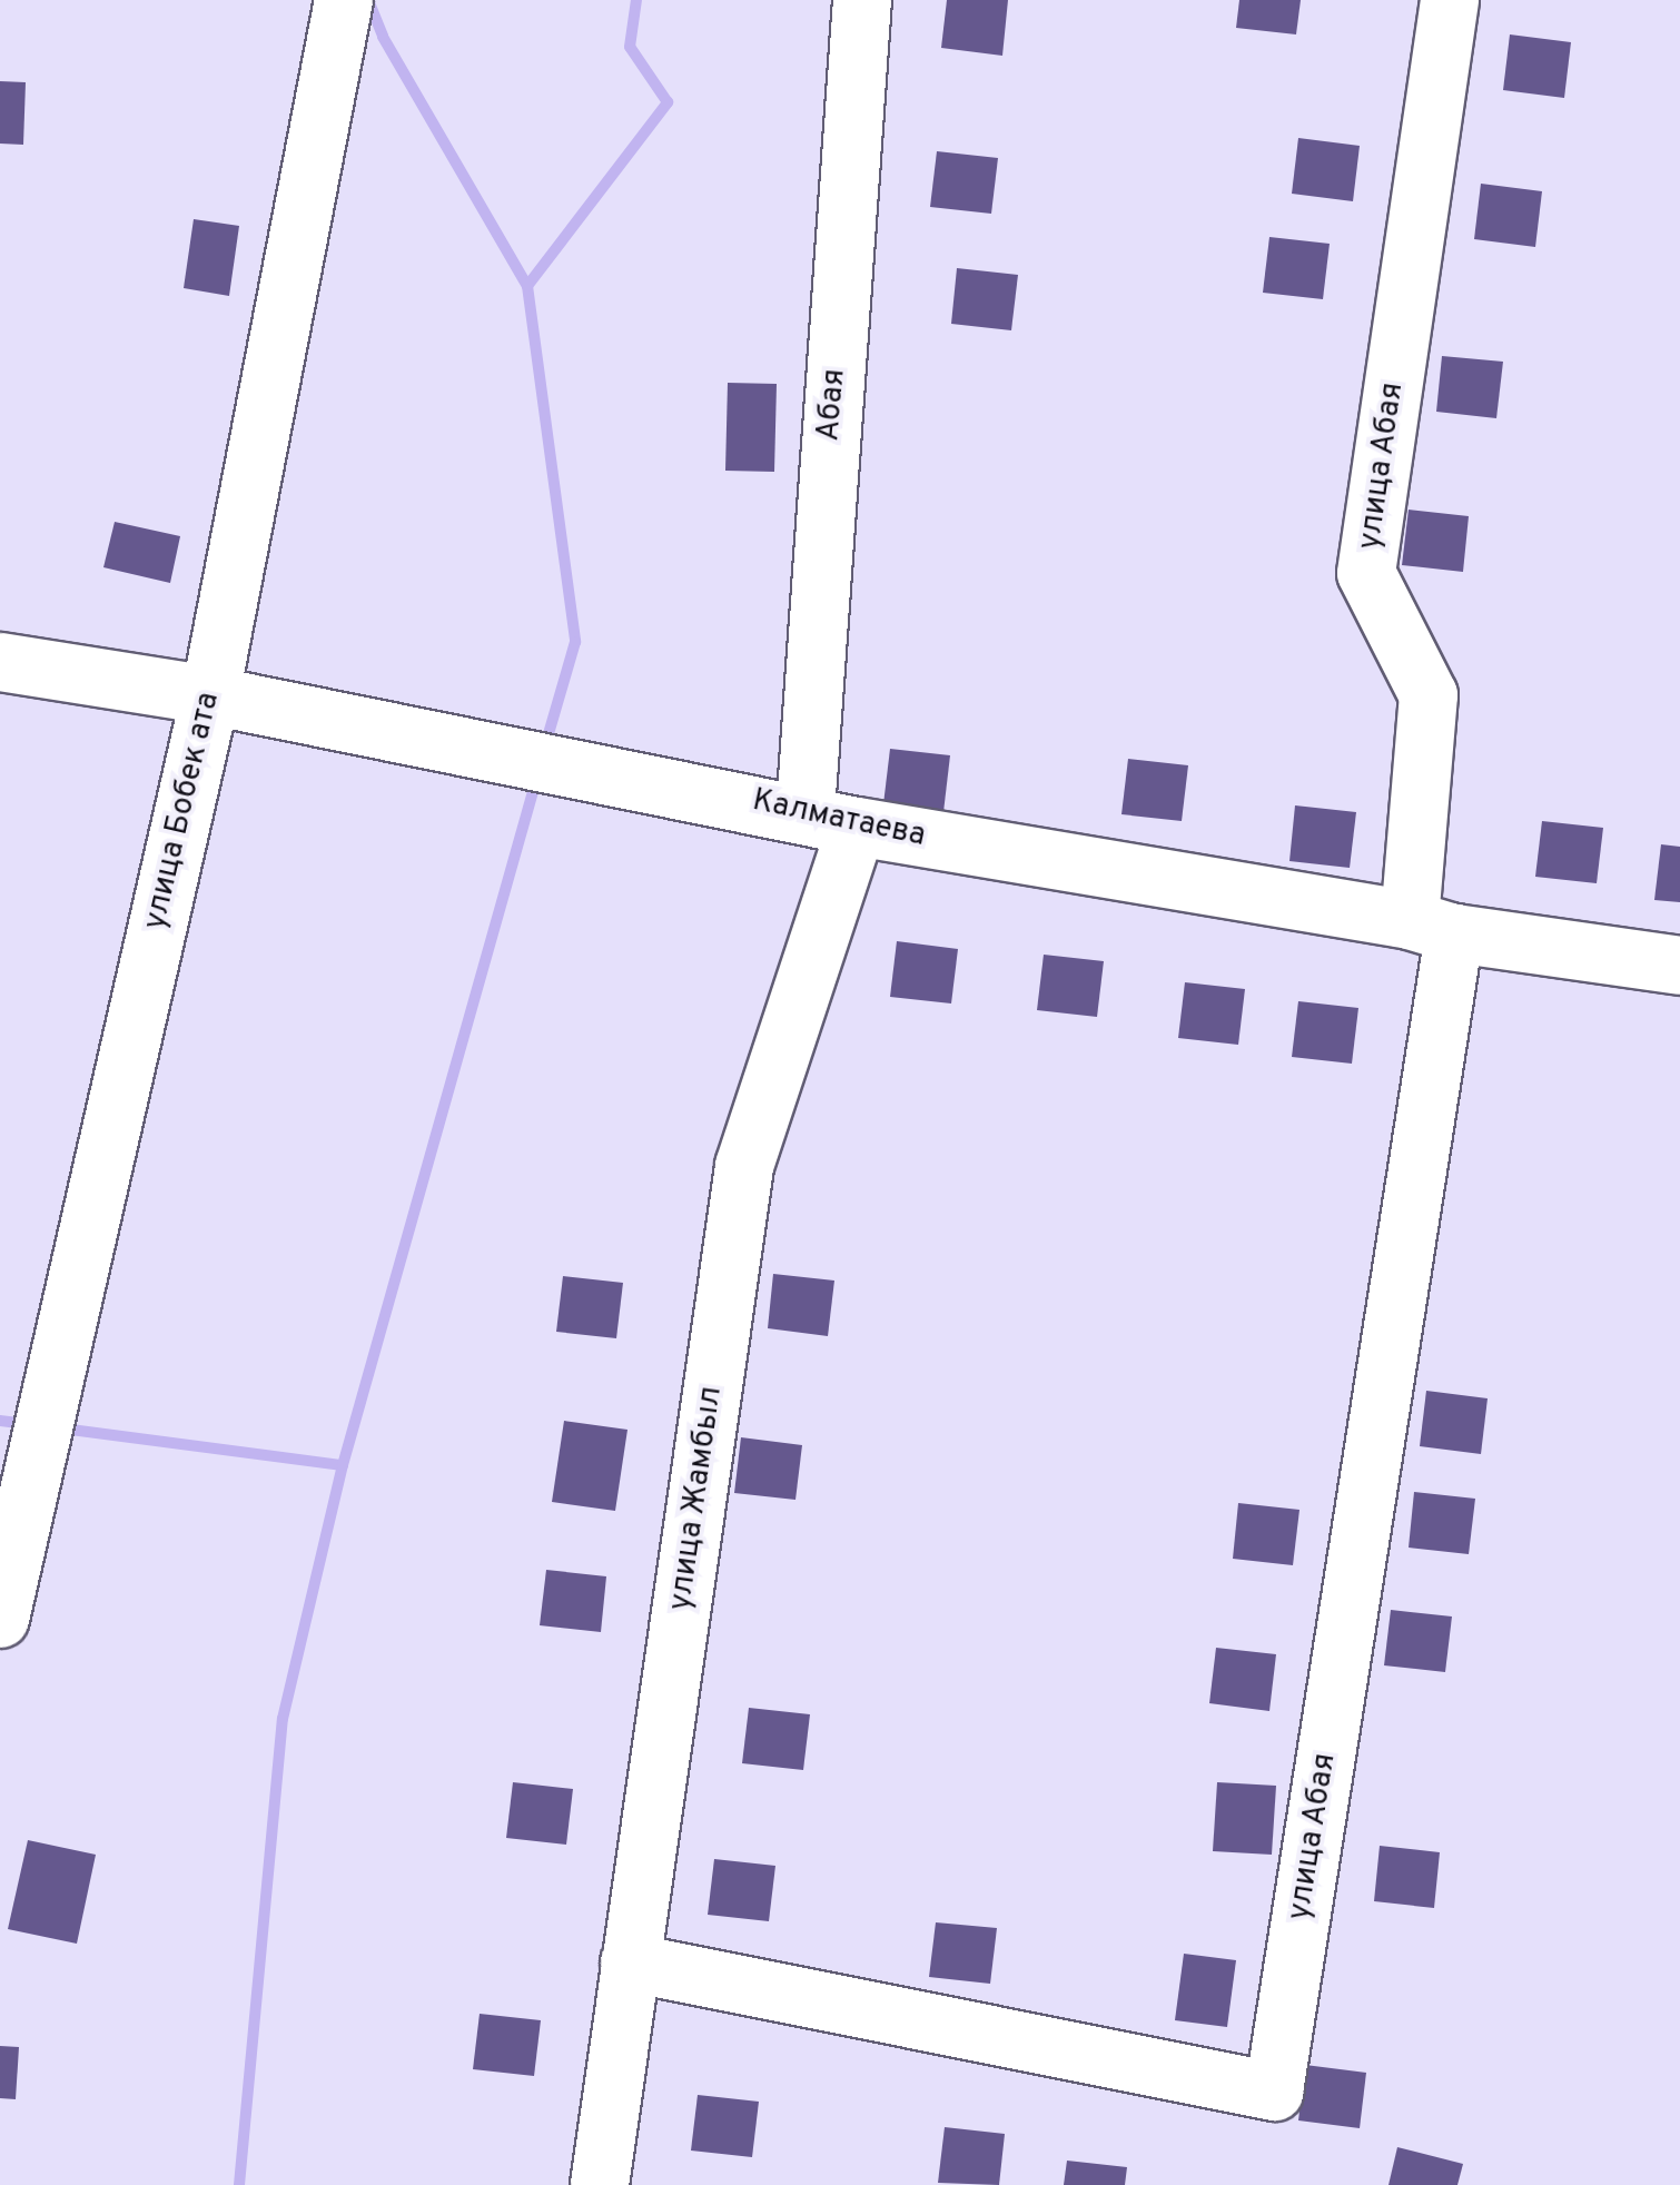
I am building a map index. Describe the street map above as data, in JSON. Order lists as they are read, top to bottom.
{
  "streets": {
    "street": [
      "Абая",
      "улица Абая",
      "улица Бобек ата",
      "Калматаева",
      "улица Жамбыл"
    ]
  },
  "crossings": [
    ["Абая", "Калматаева"],
    ["Абая", "улица Жамбыл"],
    ["улица Абая", "Калматаева"],
    ["улица Абая", "улица Жамбыл"],
    ["улица Бобек ата", "Калматаева"],
    ["Калматаева", "улица Жамбыл"]
  ]
}
